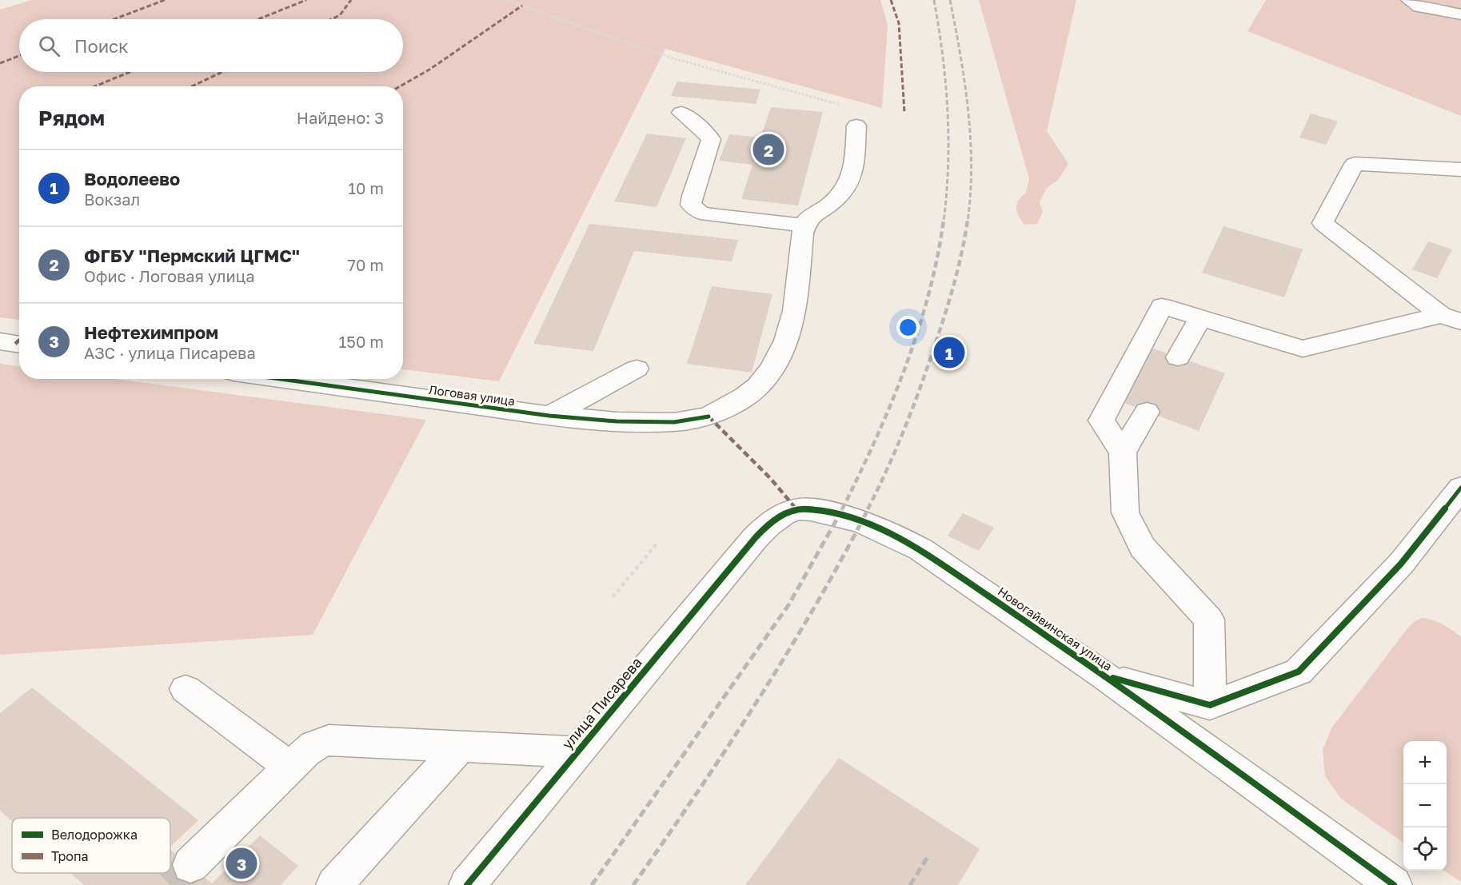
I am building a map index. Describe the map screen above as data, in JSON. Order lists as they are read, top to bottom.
{
  "streets": {
    "street": ["Логовая улица", "Новогайвинская улица", "улица Писарева"]
  },
  "crossings": [
    ["Новогайвинская улица", "улица Писарева"]
  ],
  "legend": ["Велодорожка", "Тропа"],
  "page": {
    "search": "Поиск",
    "heading": ["Рядом", "Найдено: 3"],
    "pins": ["2", "1", "3"],
    "list": [
      {
        "mark": "1",
        "name": "Водолеево",
        "note": "Вокзал",
        "value": "10 m"
      },
      {
        "mark": "2",
        "name": "ФГБУ \"Пермский ЦГМС\"",
        "note": "Офис · Логовая улица",
        "value": "70 m"
      },
      {
        "mark": "3",
        "name": "Нефтехимпром",
        "note": "АЗС · улица Писарева",
        "value": "150 m"
      }
    ],
    "map_buttons": ["+", "−"]
  }
}
